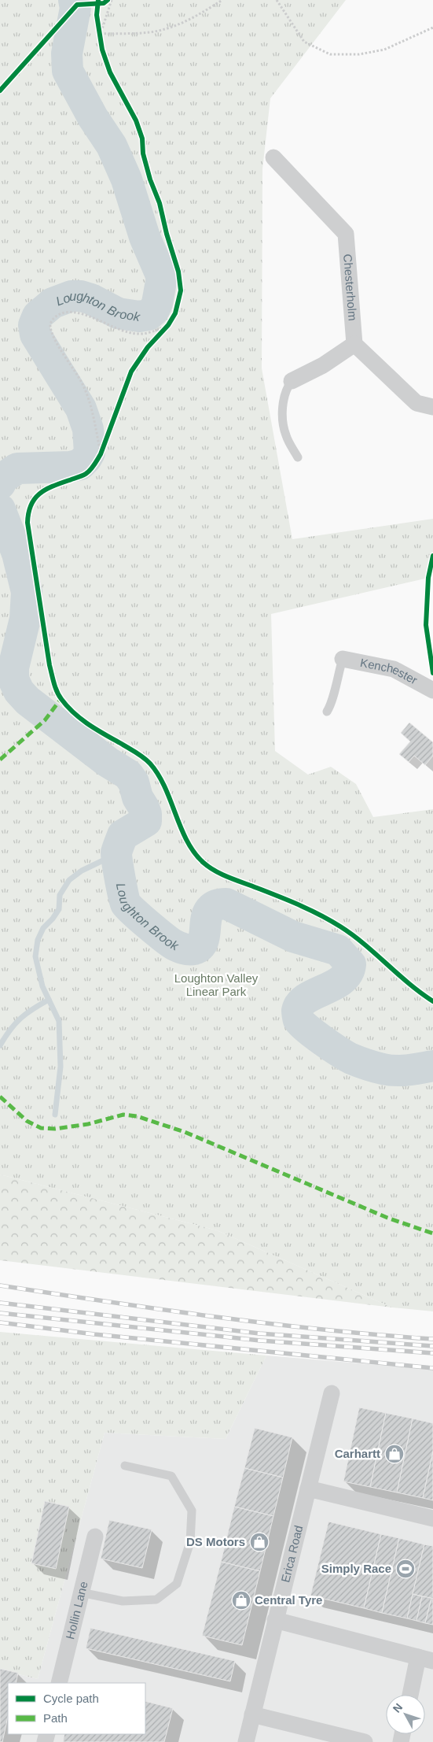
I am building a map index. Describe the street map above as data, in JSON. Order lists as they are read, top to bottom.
{
  "streets": {
    "street": [
      "Chesterholm",
      "Kenchester",
      "Erica Road",
      "Hollin Lane"
    ]
  },
  "water": ["Loughton Brook"],
  "parks": ["Loughton Valley Linear Park"],
  "places": {
    "shop": ["Carhartt", "DS Motors", "Central Tyre"],
    "sports": ["Simply Race"]
  },
  "legend": ["Cycle path", "Path"],
  "north": "top left"
}
